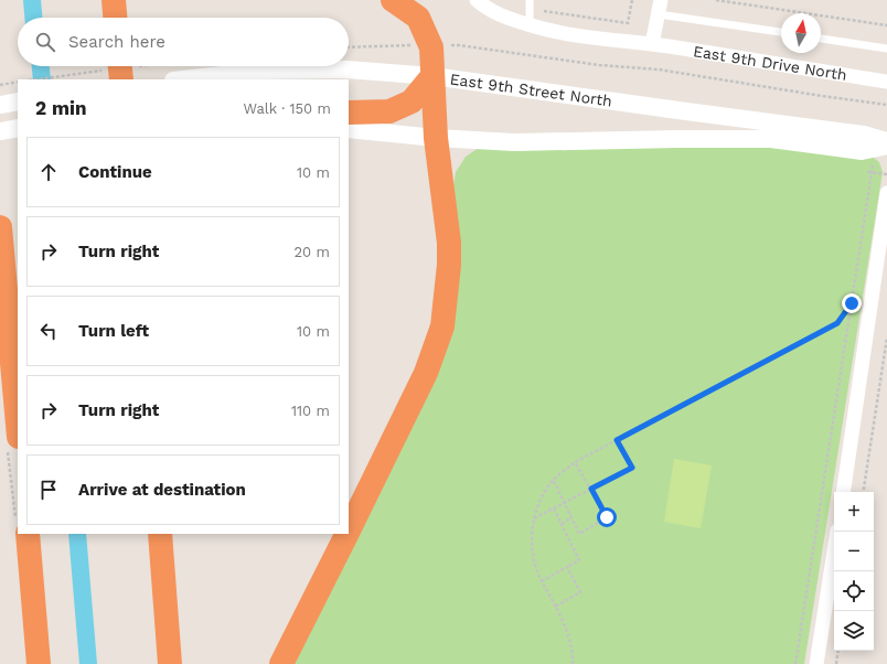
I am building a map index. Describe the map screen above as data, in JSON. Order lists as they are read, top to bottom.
{
  "streets": {
    "street": ["East 9th Drive North", "East 9th Street North"]
  },
  "north": "top",
  "page": {
    "search": "Search here",
    "heading": ["2 min", "Walk · 150 m"],
    "list": [
      ["Continue", "10 m"],
      ["Turn right", "20 m"],
      ["Turn left", "10 m"],
      ["Turn right", "110 m"],
      "Arrive at destination"
    ],
    "map_buttons": ["+", "−"]
  }
}
